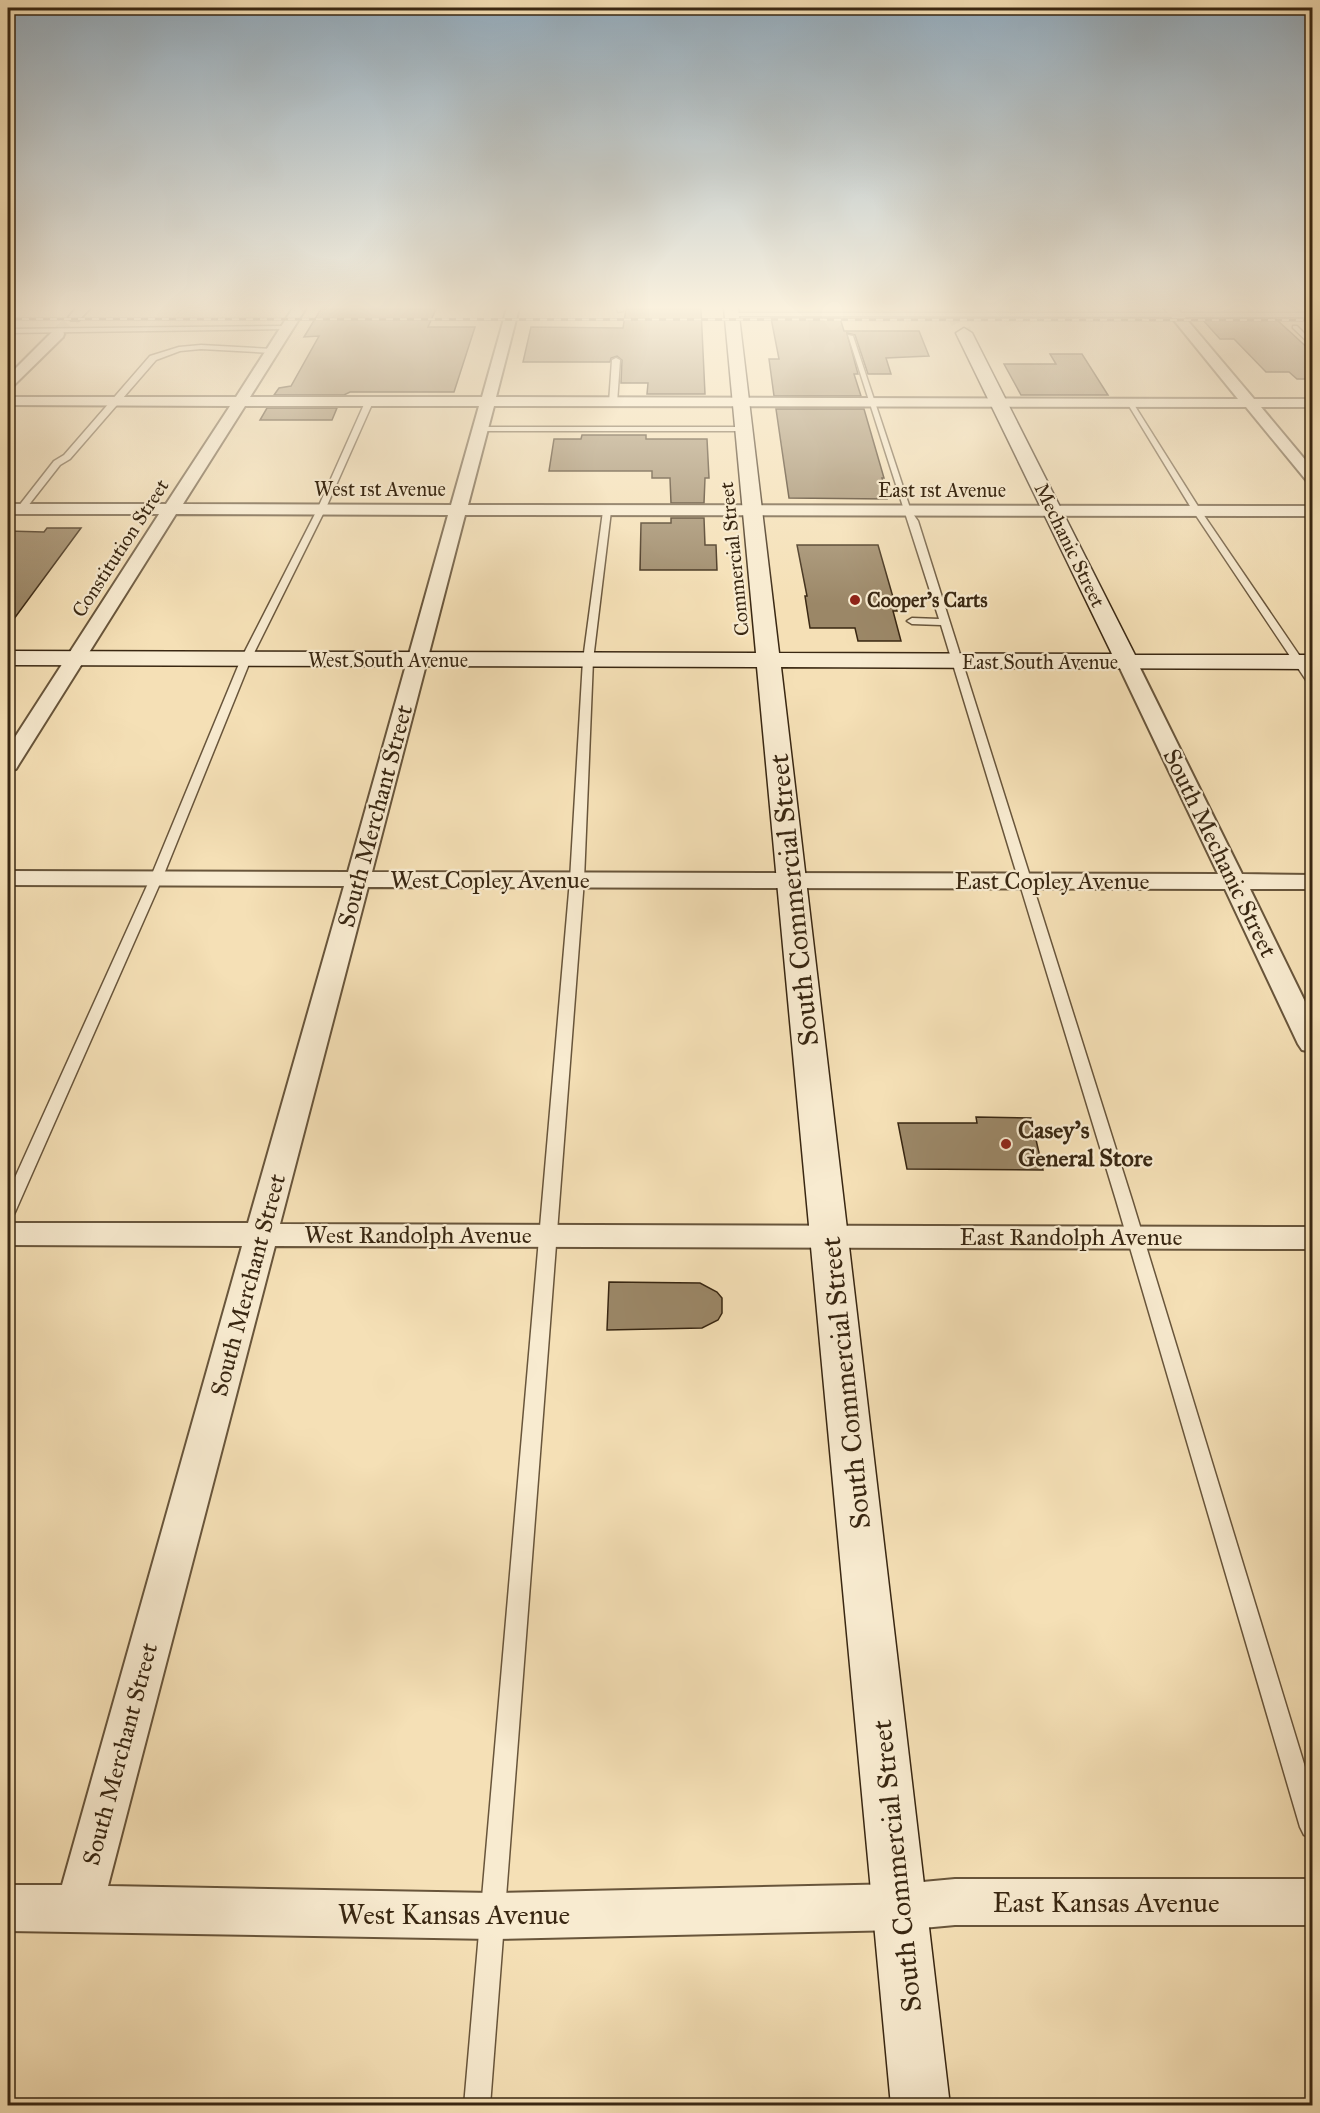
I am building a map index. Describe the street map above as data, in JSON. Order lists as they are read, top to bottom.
{
  "streets": {
    "main road": [
      "Mechanic Street",
      "Commercial Street",
      "West South Avenue",
      "East South Avenue",
      "South Commercial Street"
    ],
    "street": [
      "West 1st Avenue",
      "East 1st Avenue",
      "Constitution Street",
      "South Merchant Street",
      "South Mechanic Street",
      "West Copley Avenue",
      "East Copley Avenue",
      "West Randolph Avenue",
      "East Randolph Avenue",
      "East Kansas Avenue",
      "West Kansas Avenue"
    ]
  },
  "crossings": [
    ["West 1st Avenue", "East 1st Avenue"],
    ["West 1st Avenue", "Constitution Street"],
    ["West 1st Avenue", "Commercial Street"],
    ["West 1st Avenue", "South Merchant Street"],
    ["East 1st Avenue", "Mechanic Street"],
    ["East 1st Avenue", "Commercial Street"],
    ["Mechanic Street", "East South Avenue"],
    ["Mechanic Street", "South Mechanic Street"],
    ["Constitution Street", "West South Avenue"],
    ["Commercial Street", "West South Avenue"],
    ["Commercial Street", "East South Avenue"],
    ["Commercial Street", "South Commercial Street"],
    ["West South Avenue", "East South Avenue"],
    ["West South Avenue", "South Merchant Street"],
    ["West South Avenue", "South Commercial Street"],
    ["East South Avenue", "South Mechanic Street"],
    ["East South Avenue", "South Commercial Street"],
    ["South Merchant Street", "West Copley Avenue"],
    ["South Merchant Street", "West Randolph Avenue"],
    ["South Merchant Street", "West Kansas Avenue"],
    ["South Mechanic Street", "East Copley Avenue"],
    ["West Copley Avenue", "East Copley Avenue"],
    ["West Copley Avenue", "South Commercial Street"],
    ["East Copley Avenue", "South Commercial Street"],
    ["South Commercial Street", "West Randolph Avenue"],
    ["South Commercial Street", "East Randolph Avenue"],
    ["South Commercial Street", "East Kansas Avenue"],
    ["South Commercial Street", "West Kansas Avenue"],
    ["West Randolph Avenue", "East Randolph Avenue"],
    ["East Kansas Avenue", "West Kansas Avenue"]
  ],
  "places": ["Cooper's Carts", "Casey's General Store"]
}
